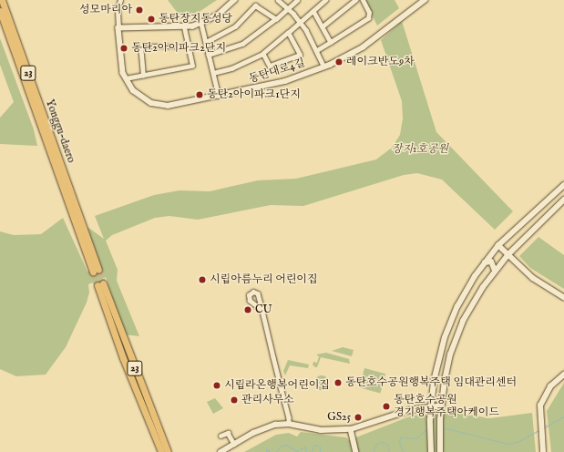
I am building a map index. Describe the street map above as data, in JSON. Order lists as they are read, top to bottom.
{
  "streets": {
    "highway": ["23", "Yonggu-daero"],
    "street": ["동탄대로4길"]
  },
  "parks": ["장지1호공원"],
  "places": [
    "성모마리아",
    "동탄장지동성당",
    "동탄2아이파크2단지",
    "레이크반도9차",
    "동탄2아이파크1단지",
    "시립아름누리 어린이집",
    "CU",
    "동탄호수공원행복주택 임대관리센터",
    "시립라온행복어린이집",
    "관리사무소",
    "동탄호수공원 경기행복주택아케이드",
    "GS25"
  ]
}
